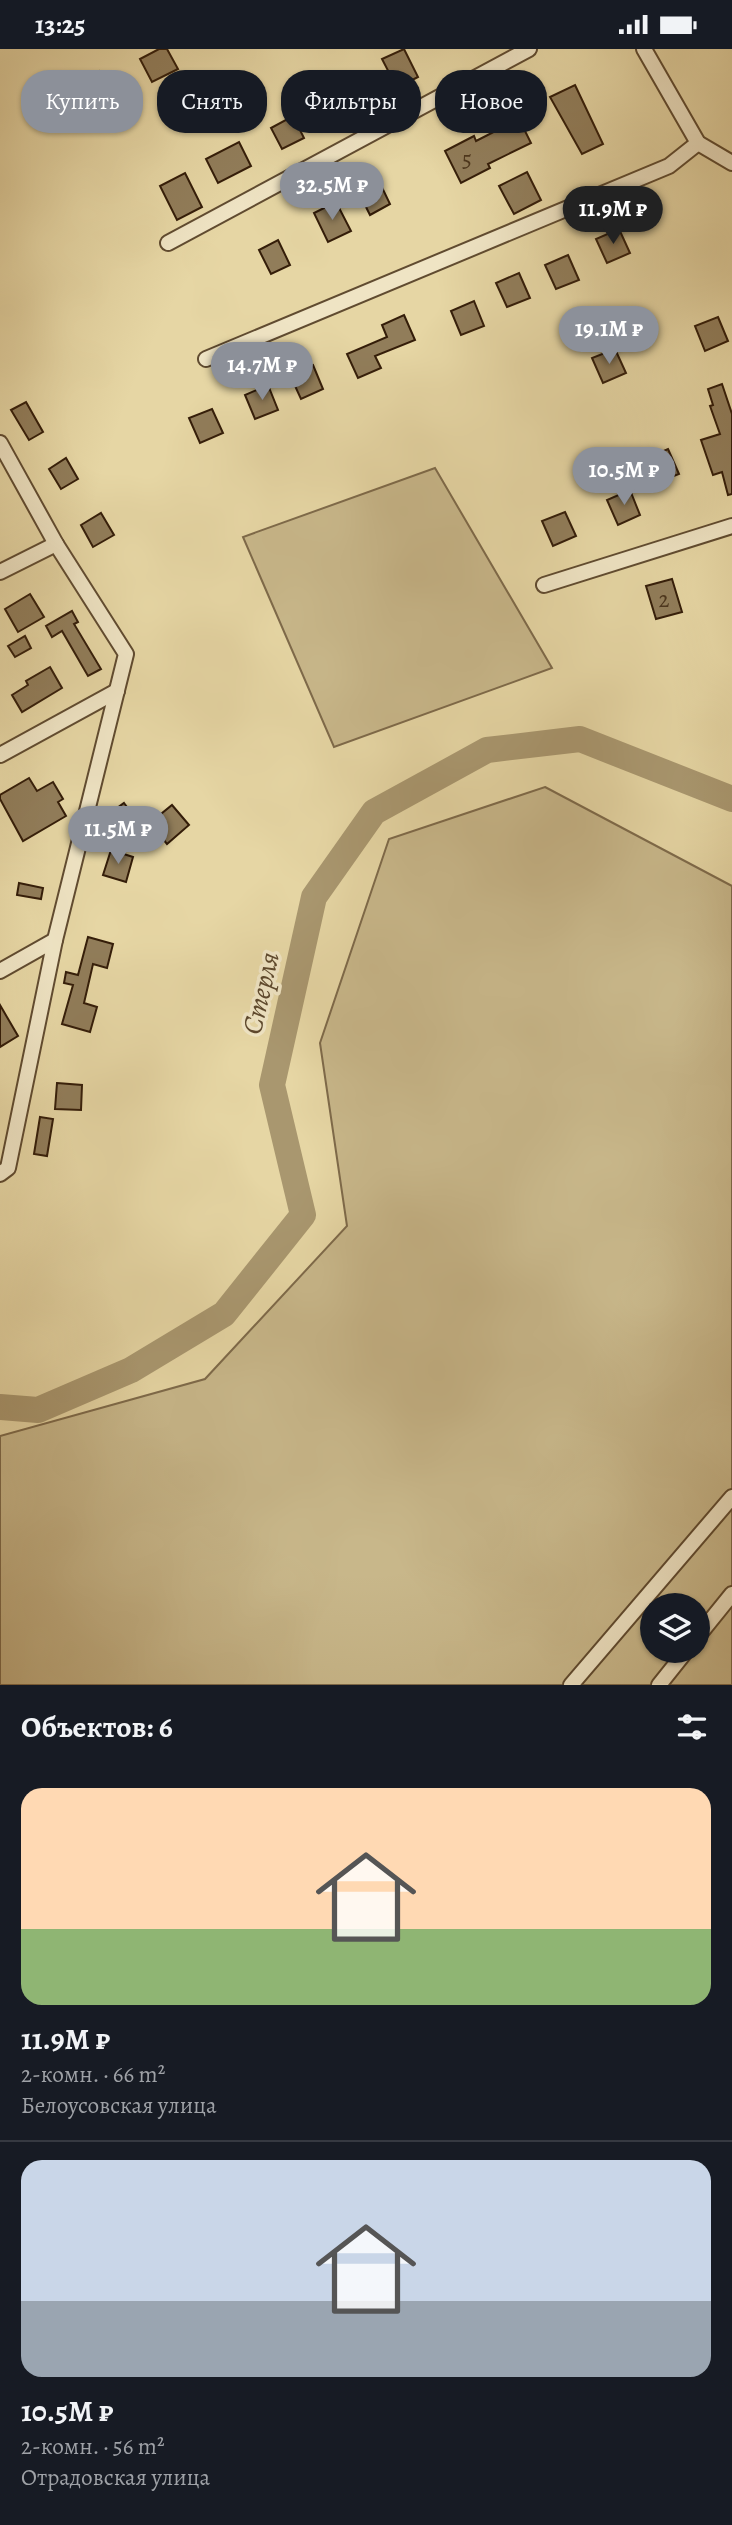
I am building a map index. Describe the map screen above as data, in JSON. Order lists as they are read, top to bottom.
{
  "water": ["Стерля"],
  "house_numbers": ["5", "2"],
  "page": {
    "status": "13:25",
    "chip": [
      "Купить",
      "Снять",
      "Фильтры",
      "Новое"
    ],
    "price": [
      "32.5M ₽",
      "11.9M ₽",
      "19.1M ₽",
      "14.7M ₽",
      "10.5M ₽",
      "11.5M ₽"
    ],
    "heading": "Объектов: 6",
    "list": [
      {
        "name": "11.9M ₽",
        "note": "2-комн. · 66 m² · Белоусовская улица"
      },
      {
        "name": "10.5M ₽",
        "note": "2-комн. · 56 m² · Отрадовская улица"
      }
    ]
  }
}
